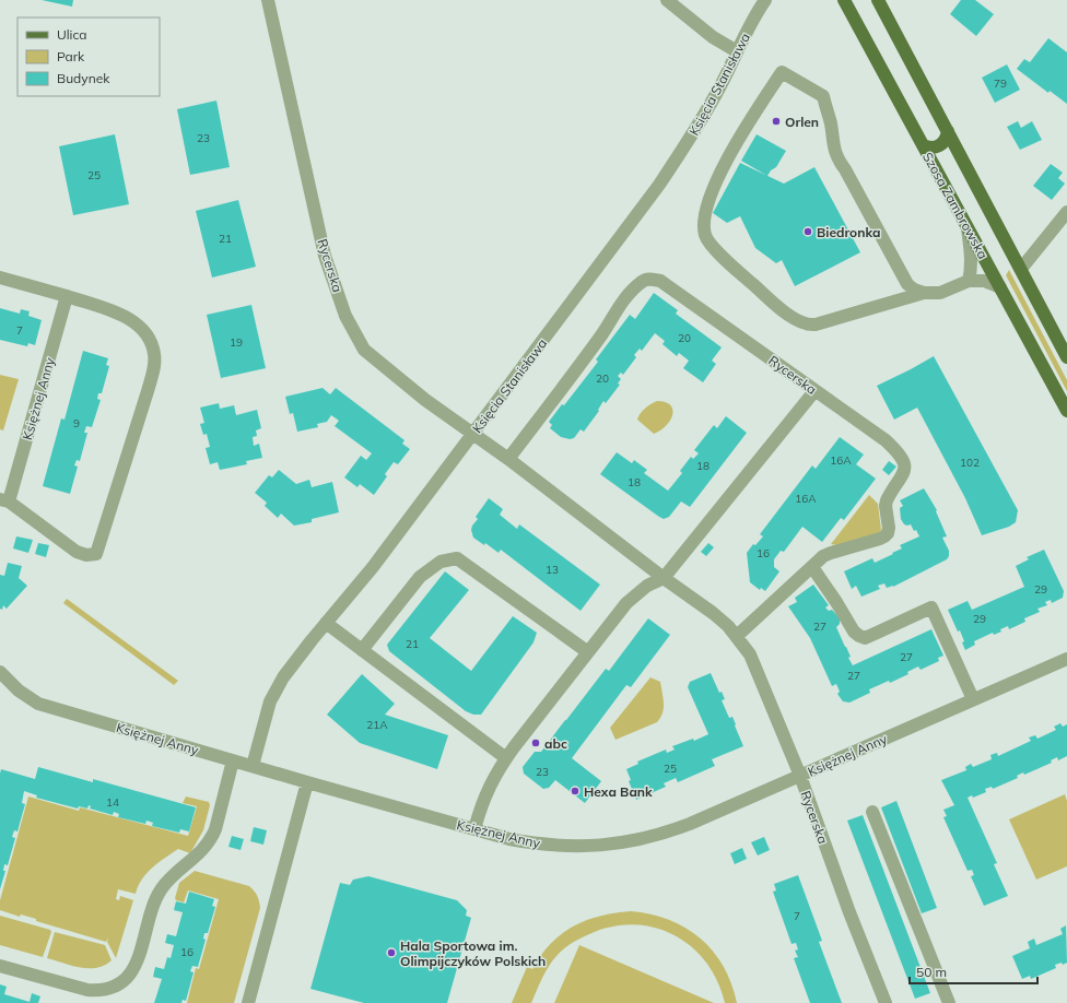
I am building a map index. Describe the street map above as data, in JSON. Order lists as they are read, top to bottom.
{
  "streets": {
    "main road": ["Szosa Zambrowska"],
    "street": ["Księcia Stanisława", "Rycerska", "Księżnej Anny"]
  },
  "crossings": [
    ["Księcia Stanisława", "Rycerska"],
    ["Księcia Stanisława", "Księżnej Anny"],
    ["Rycerska", "Księżnej Anny"]
  ],
  "places": [
    "Orlen",
    "Biedronka",
    "abc",
    "Hexa Bank",
    "Hala Sportowa im. Olimpijczyków Polskich"
  ],
  "house_numbers": [
    "79",
    "23",
    "25",
    "21",
    "7",
    "20",
    "19",
    "20",
    "9",
    "16A",
    "102",
    "18",
    "18",
    "16A",
    "16",
    "13",
    "29",
    "29",
    "27",
    "21",
    "27",
    "27",
    "21A",
    "25",
    "23",
    "14",
    "7",
    "16"
  ],
  "legend": ["Ulica", "Park", "Budynek"],
  "scale_bar": "50 m"
}
